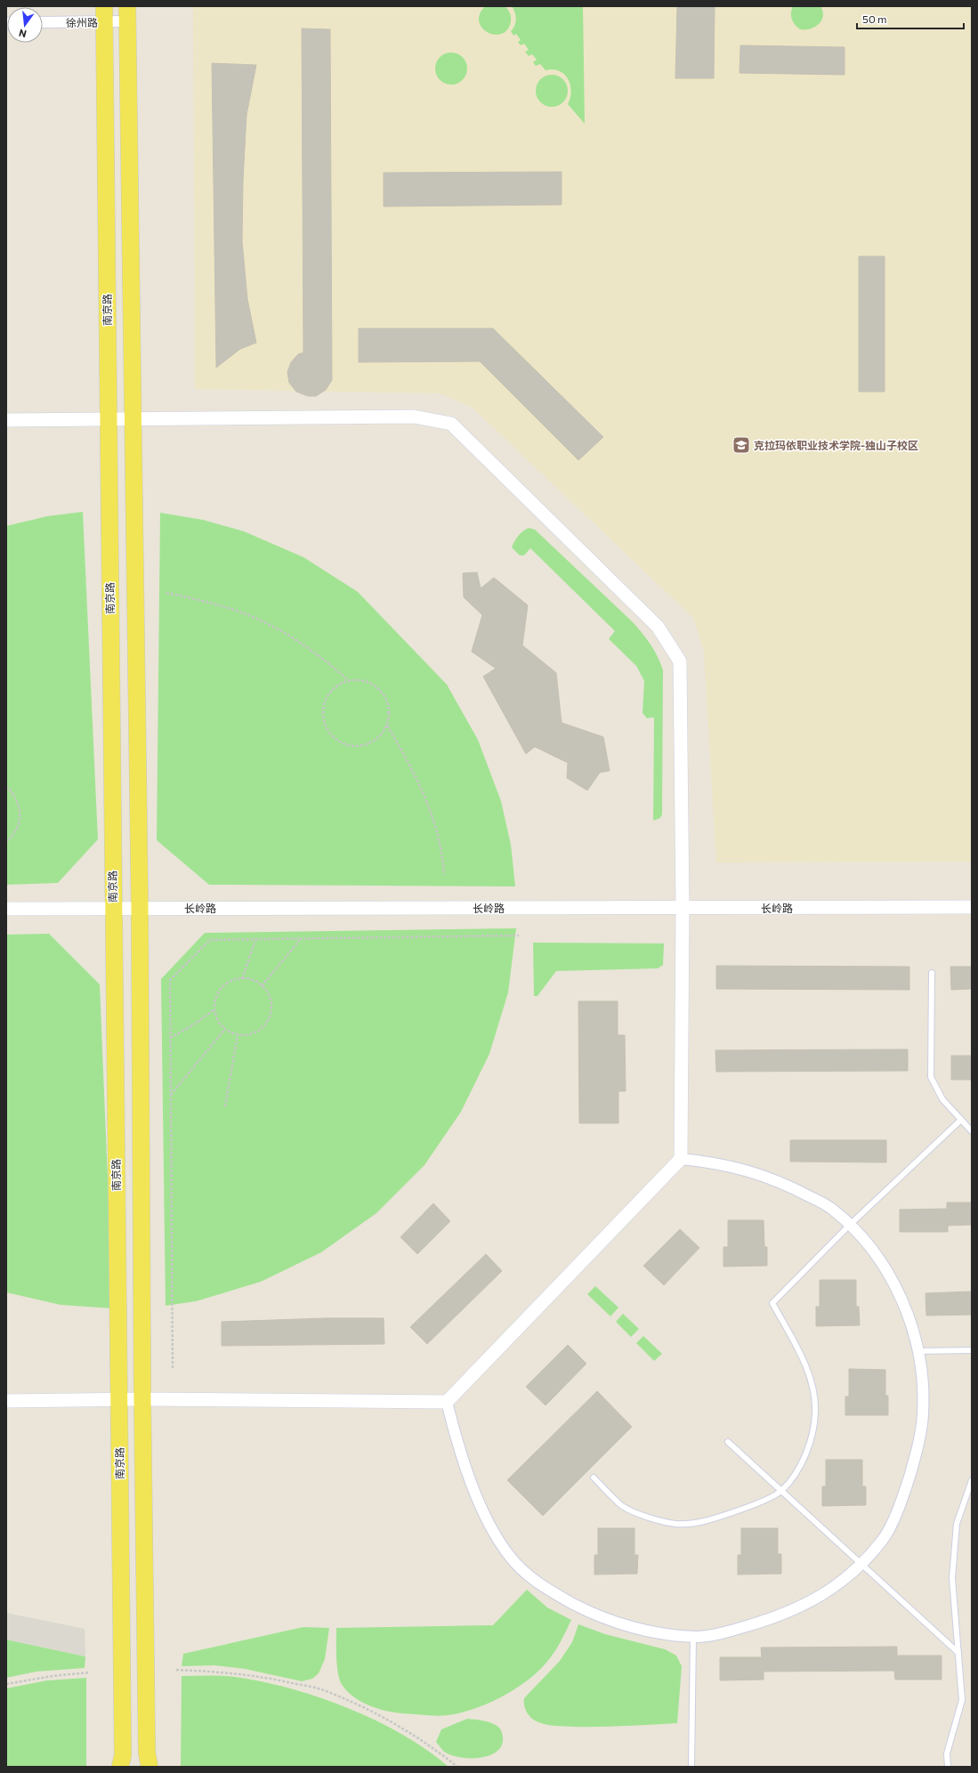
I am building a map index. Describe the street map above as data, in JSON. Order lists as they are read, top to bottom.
{
  "streets": {
    "main road": ["南京路"],
    "street": ["徐州路", "长岭路"]
  },
  "crossings": [
    ["徐州路", "南京路"],
    ["南京路", "长岭路"]
  ],
  "places": {
    "school or university": ["克拉玛依职业技术学院-独山子校区"]
  },
  "scale_bar": "50 m",
  "north": "bottom"
}
